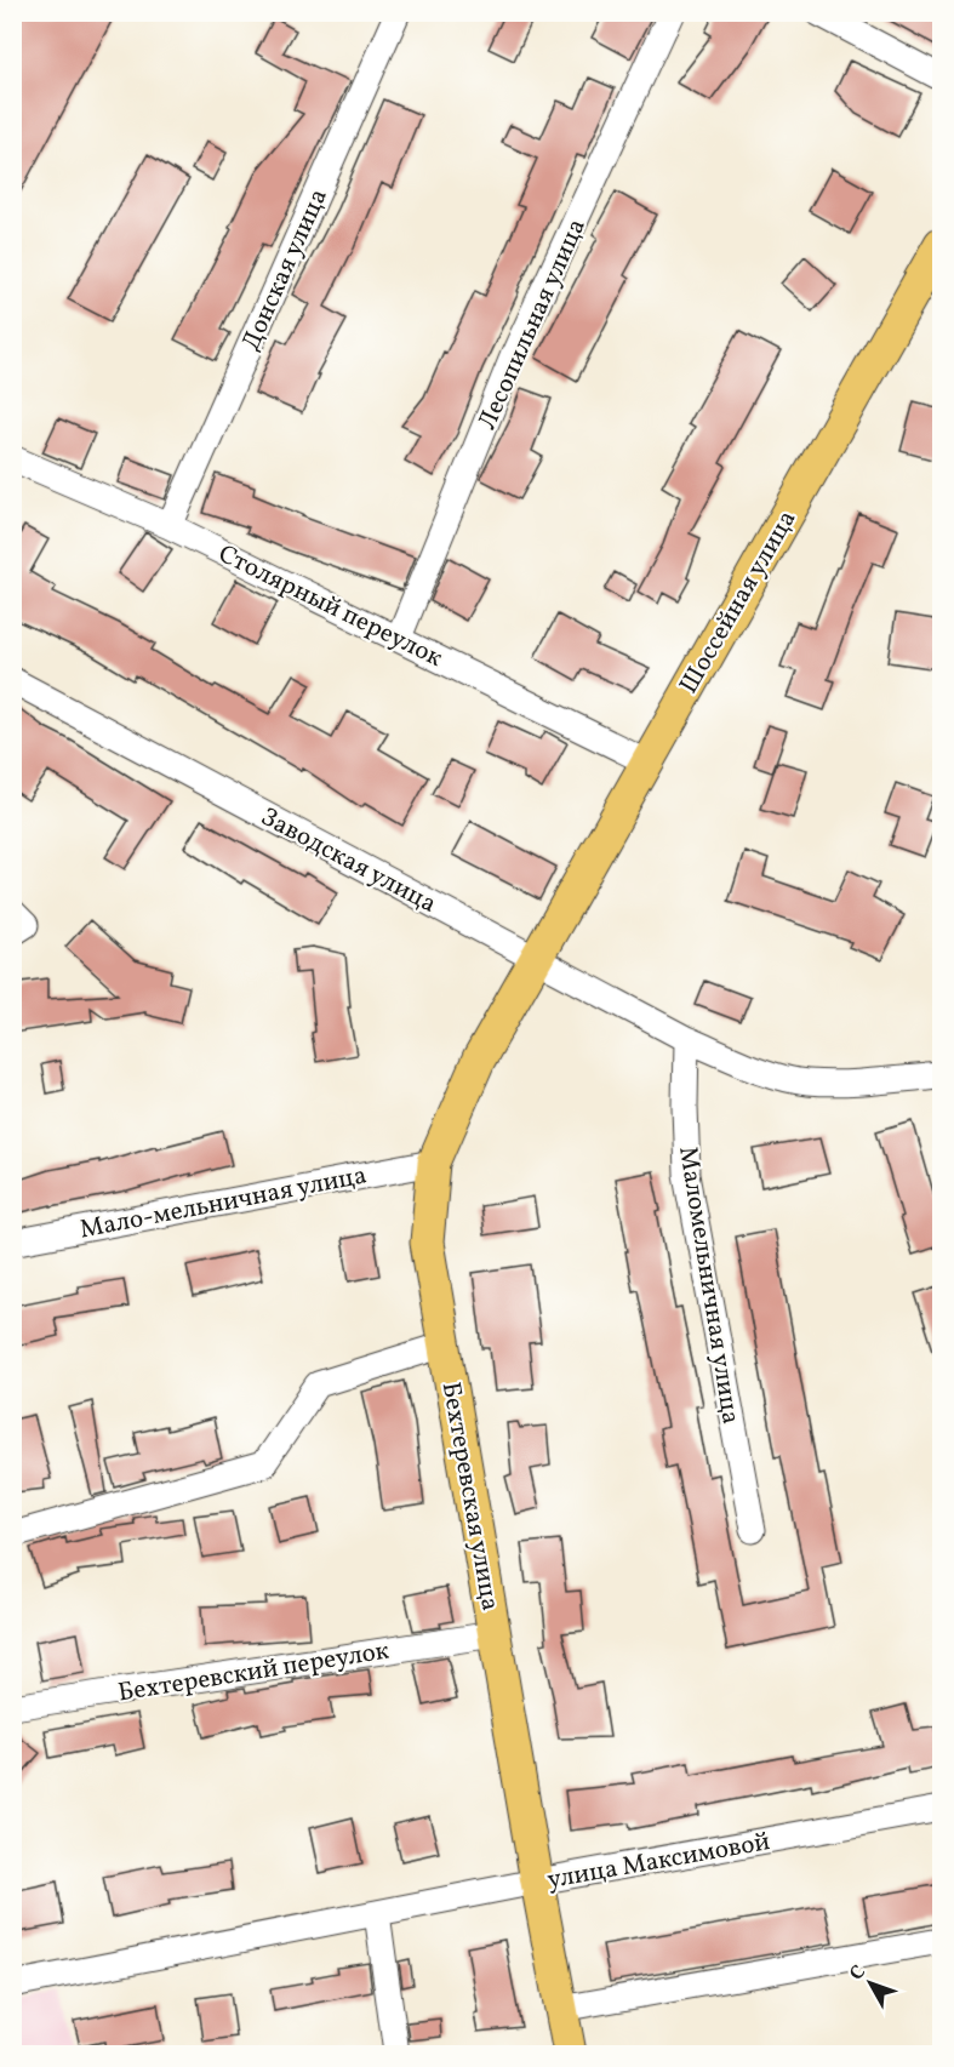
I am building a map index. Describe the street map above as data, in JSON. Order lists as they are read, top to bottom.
{
  "streets": {
    "main road": ["Шоссейная улица", "Бехтеревская улица"],
    "street": [
      "Донская улица",
      "Лесопильная улица",
      "Столярный переулок",
      "Заводская улица",
      "Мало-мельничная улица",
      "Маломельничная улица",
      "Бехтеревский переулок",
      "улица Максимовой"
    ]
  },
  "crossings": [
    ["Донская улица", "Столярный переулок"],
    ["Лесопильная улица", "Столярный переулок"],
    ["Шоссейная улица", "Столярный переулок"],
    ["Шоссейная улица", "Заводская улица"],
    ["Шоссейная улица", "Бехтеревская улица"],
    ["Заводская улица", "Маломельничная улица"],
    ["Заводская улица", "Бехтеревская улица"],
    ["Мало-мельничная улица", "Бехтеревская улица"],
    ["Бехтеревская улица", "Бехтеревский переулок"],
    ["Бехтеревская улица", "улица Максимовой"]
  ],
  "north": "top left"
}
